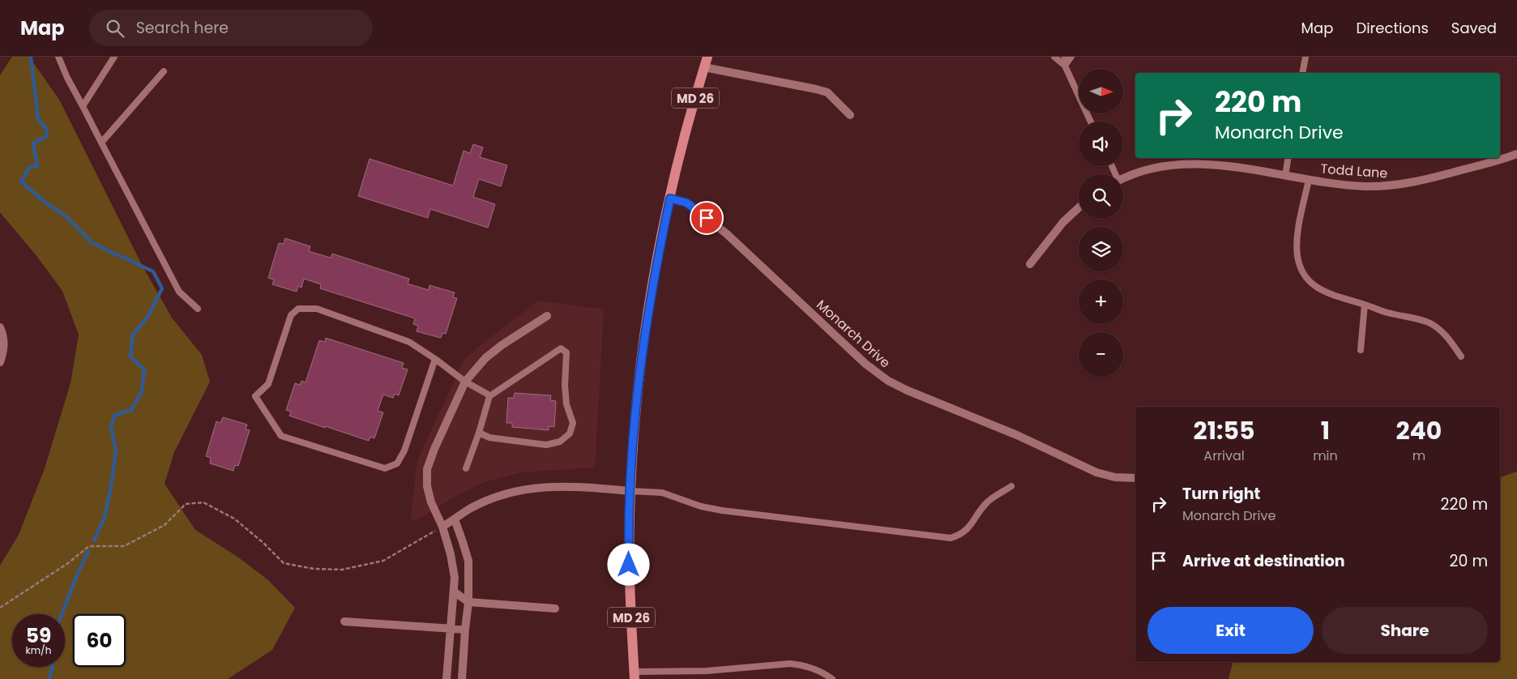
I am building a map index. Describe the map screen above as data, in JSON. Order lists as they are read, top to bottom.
{
  "streets": {
    "main road": ["MD 26"],
    "street": ["Todd Lane", "Monarch Drive"]
  },
  "crossings": [
    ["MD 26", "Monarch Drive"]
  ],
  "north": "right",
  "page": {
    "header": "Map",
    "search": "Search here",
    "nav": ["Map", "Directions", "Saved"],
    "map_buttons": ["+", "−"],
    "turn": ["220 m", "Monarch Drive"],
    "eta": [
      "21:55",
      "Arrival",
      "1",
      "min",
      "240",
      "m"
    ],
    "list": [
      {
        "name": "Turn right",
        "note": "Monarch Drive",
        "value": "220 m"
      },
      {
        "name": "Arrive at destination",
        "value": "20 m"
      }
    ],
    "buttons": ["Exit", "Share"],
    "speed": "59 km/h",
    "limit": "60"
  }
}
